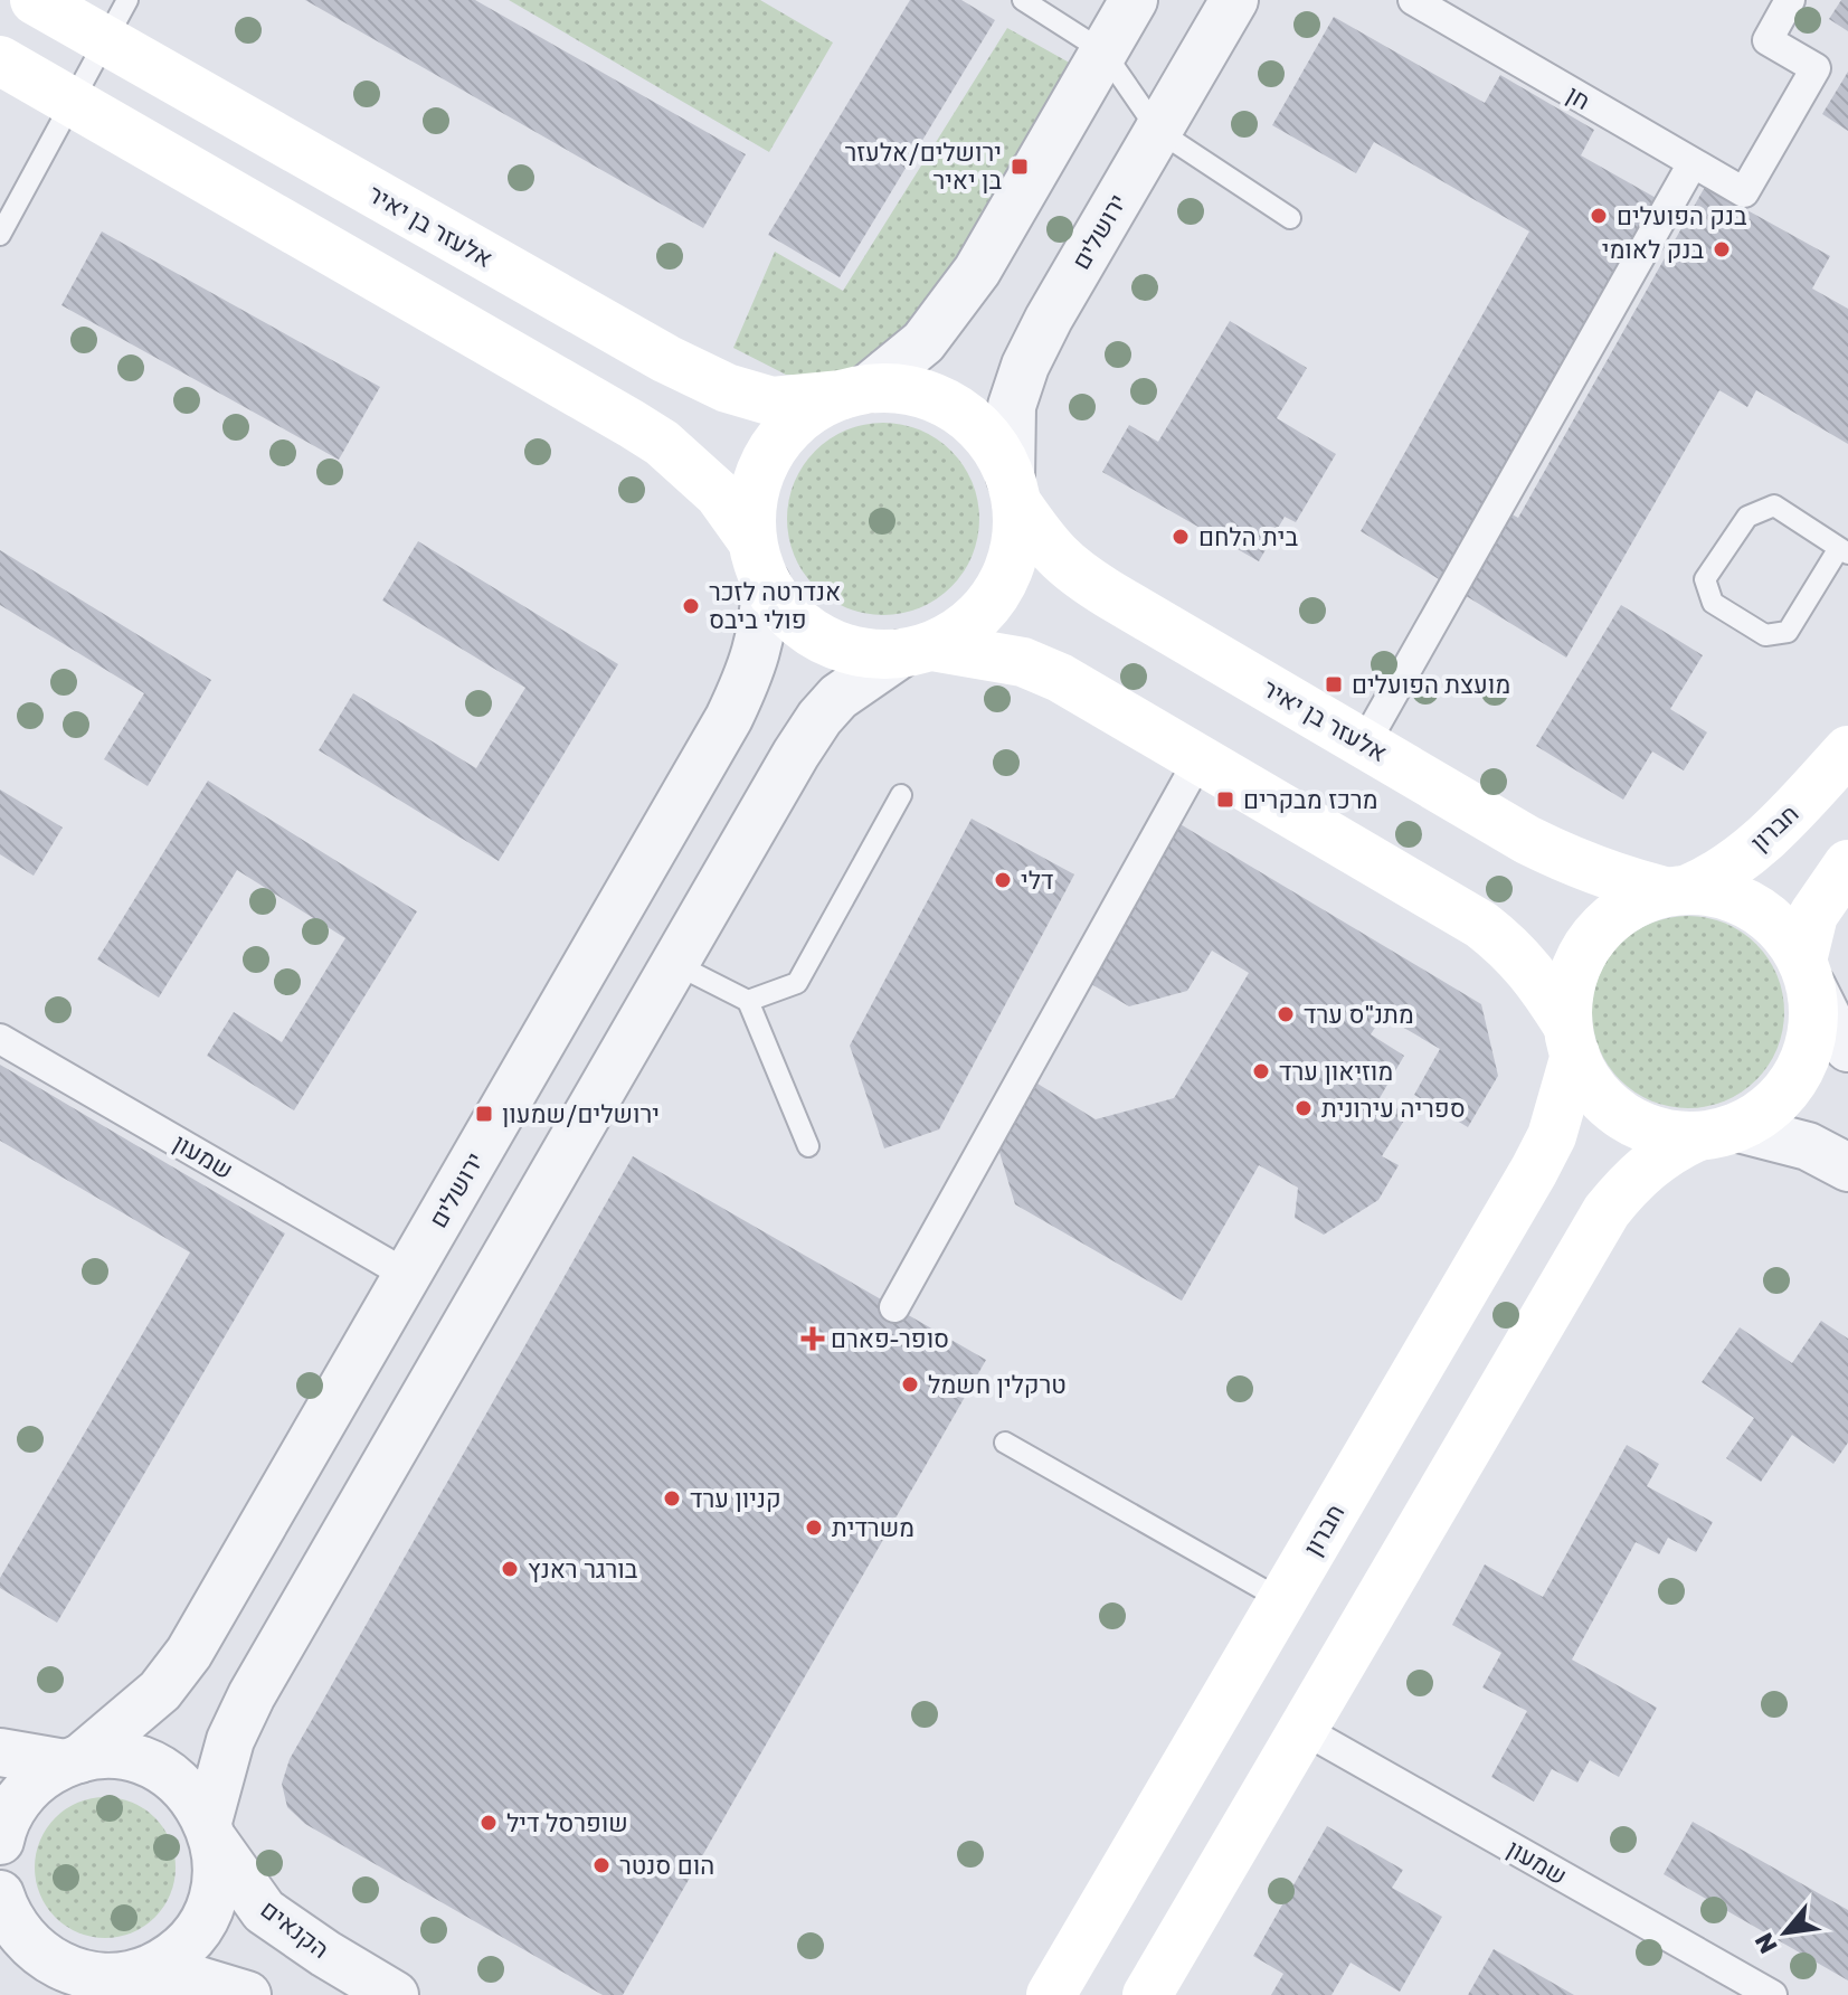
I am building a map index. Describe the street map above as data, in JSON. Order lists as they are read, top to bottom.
{
  "streets": {
    "main road": ["אלעזר בן יאיר", "חברון"],
    "street": [
      "חן",
      "ירושלים",
      "שמעון",
      "הקנאים"
    ]
  },
  "crossings": [
    ["אלעזר בן יאיר", "ירושלים"],
    ["אלעזר בן יאיר", "חברון"],
    ["ירושלים", "שמעון"],
    ["ירושלים", "הקנאים"]
  ],
  "places": {
    "transit": [
      "ירושלים/אלעזר בן יאיר",
      "מועצת הפועלים",
      "מרכז מבקרים",
      "ירושלים/שמעון"
    ],
    "other": [
      "בנק הפועלים",
      "בנק לאומי",
      "בית הלחם",
      "אנדרטה לזכר פולי ביבס",
      "דלי",
      "מתנ\"ס ערד",
      "מוזיאון ערד",
      "ספריה עירונית",
      "טרקלין חשמל",
      "קניון ערד",
      "משרדית",
      "בורגר ראנץ",
      "שופרסל דיל",
      "הום סנטר"
    ],
    "health": ["סופר-פארם"]
  },
  "north": "bottom left"
}
